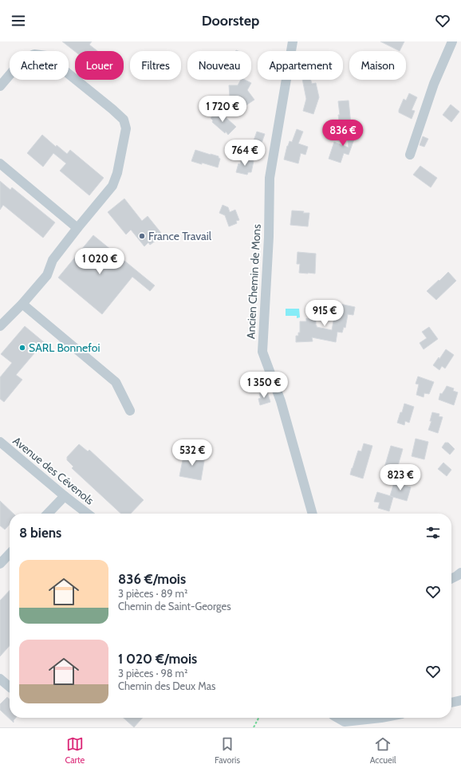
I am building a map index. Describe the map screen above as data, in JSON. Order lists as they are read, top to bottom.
{
  "streets": {
    "street": ["Ancien Chemin de Mons", "Avenue des Cévenols"]
  },
  "places": ["France Travail", "SARL Bonnefoi"],
  "page": {
    "header": "Doorstep",
    "chip": [
      "Acheter",
      "Louer",
      "Filtres",
      "Nouveau",
      "Appartement",
      "Maison"
    ],
    "price": [
      "1 720 €",
      "836 €",
      "764 €",
      "1 020 €",
      "915 €",
      "1 350 €",
      "532 €",
      "823 €"
    ],
    "heading": "8 biens",
    "list": [
      {
        "name": "836 €/mois",
        "note": "3 pièces · 89 m² · Chemin de Saint-Georges"
      },
      {
        "name": "1 020 €/mois",
        "note": "3 pièces · 98 m² · Chemin des Deux Mas"
      }
    ],
    "tabs": ["Carte", "Favoris", "Accueil"]
  }
}
